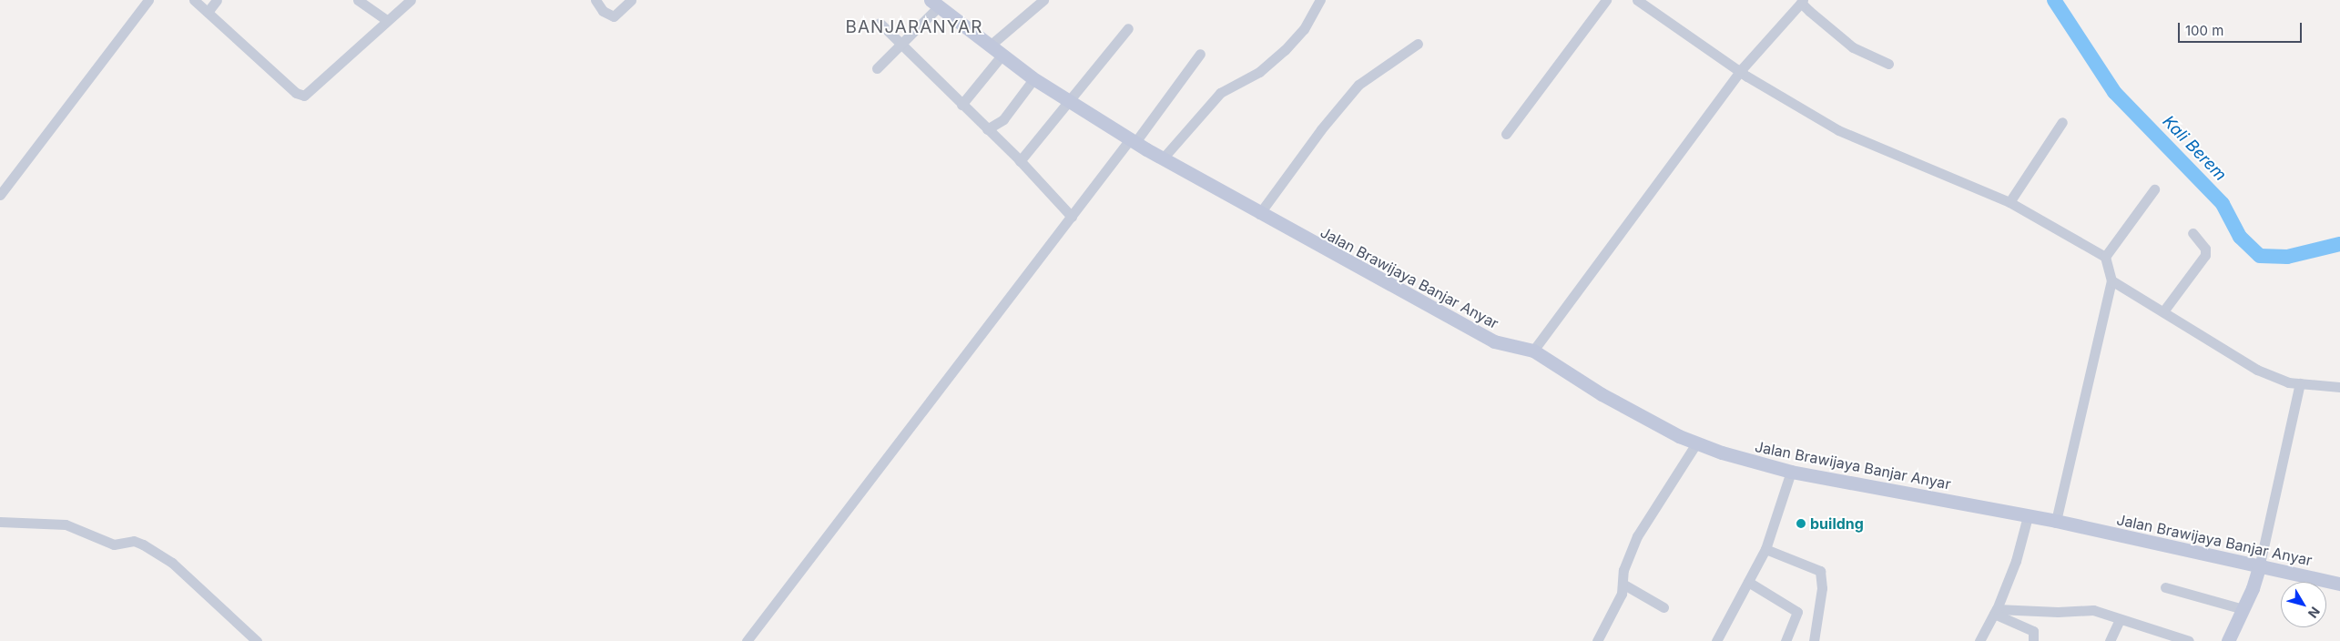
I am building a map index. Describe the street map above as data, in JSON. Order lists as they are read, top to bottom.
{
  "streets": {
    "street": ["Jalan Brawijaya Banjar Anyar"]
  },
  "districts": ["BANJARANYAR"],
  "water": ["Kali Berem"],
  "places": ["buildng"],
  "scale_bar": "100 m",
  "north": "bottom right"
}
